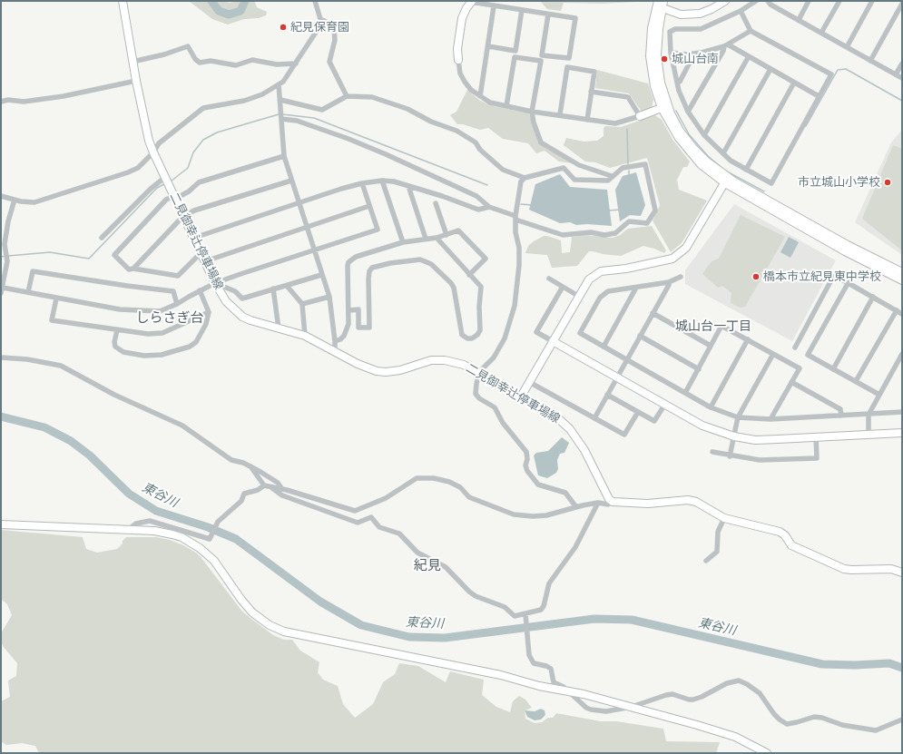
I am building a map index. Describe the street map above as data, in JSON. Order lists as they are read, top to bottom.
{
  "streets": {
    "street": ["二見御幸辻停車場線"]
  },
  "districts": ["しらさぎ台", "城山台一丁目", "紀見"],
  "water": ["東谷川"],
  "places": [
    "紀見保育園",
    "城山台南",
    "市立城山小学校",
    "橋本市立紀見東中学校"
  ]
}
